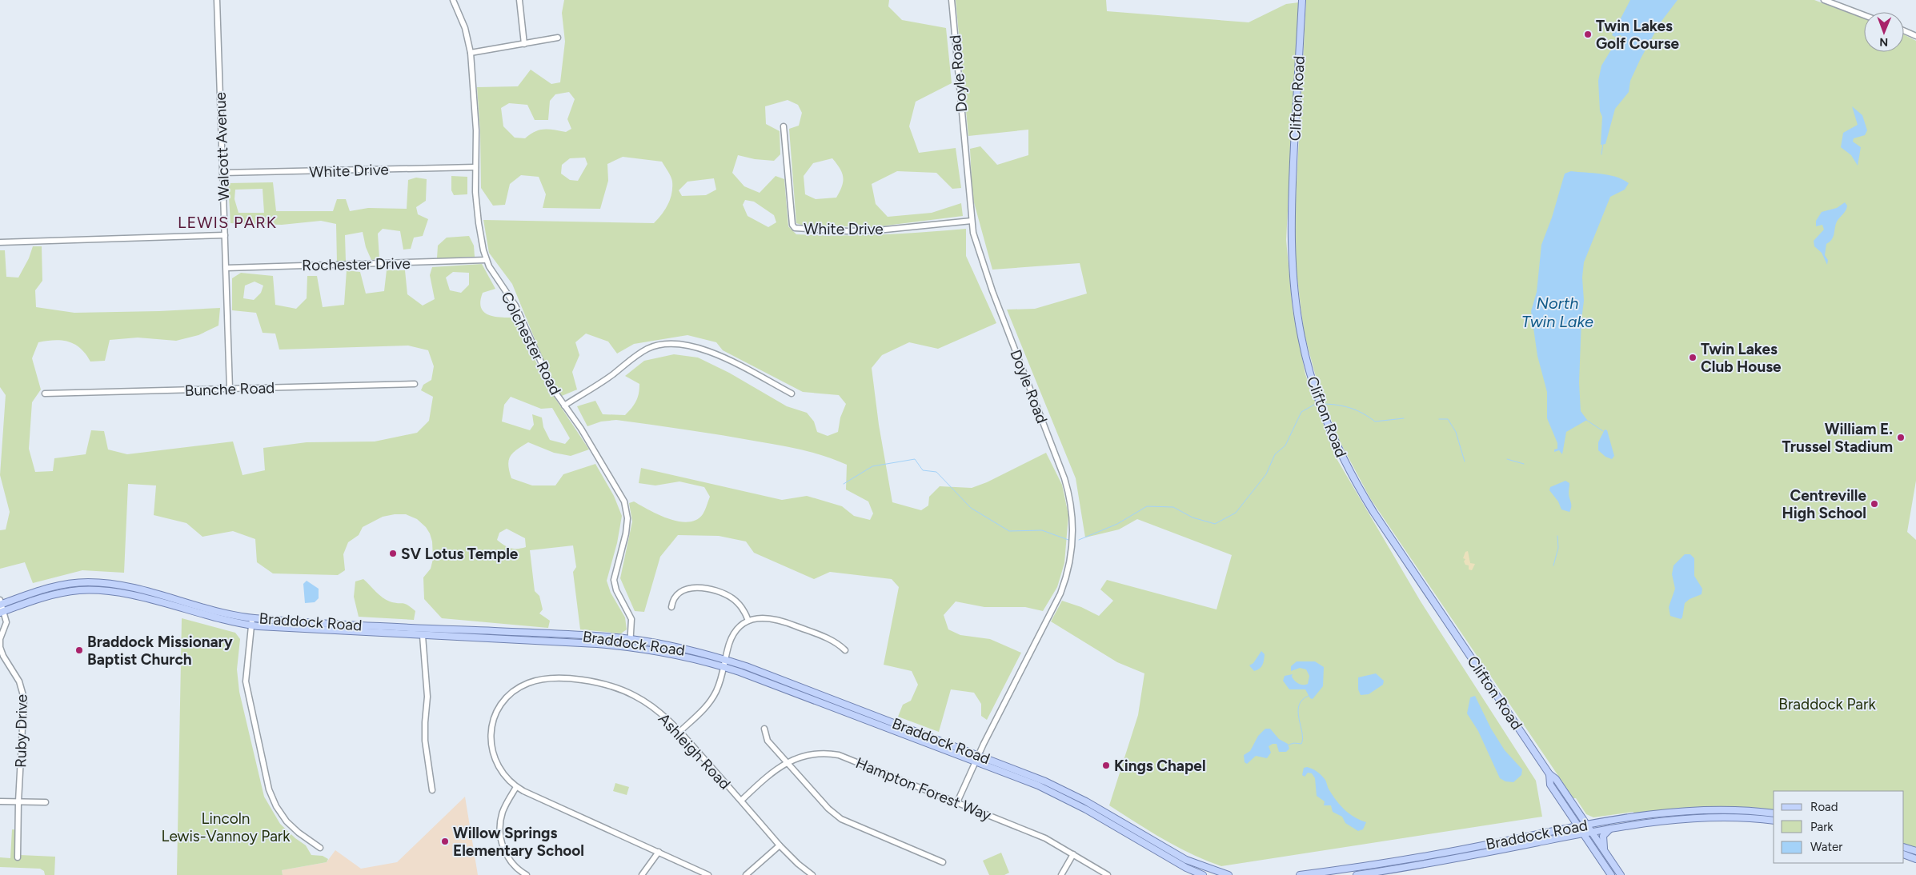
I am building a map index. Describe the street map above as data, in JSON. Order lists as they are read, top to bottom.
{
  "streets": {
    "main road": ["Clifton Road", "Braddock Road"],
    "street": [
      "Doyle Road",
      "Walcott Avenue",
      "White Drive",
      "Rochester Drive",
      "Colchester Road",
      "Bunche Road",
      "Ruby Drive",
      "Ashleigh Road",
      "Hampton Forest Way"
    ]
  },
  "crossings": [
    ["Doyle Road", "White Drive"],
    ["Doyle Road", "Braddock Road"],
    ["Doyle Road", "Hampton Forest Way"],
    ["Clifton Road", "Braddock Road"],
    ["Walcott Avenue", "White Drive"],
    ["Walcott Avenue", "Rochester Drive"],
    ["Walcott Avenue", "Bunche Road"],
    ["White Drive", "Colchester Road"],
    ["Rochester Drive", "Colchester Road"],
    ["Colchester Road", "Braddock Road"],
    ["Braddock Road", "Ruby Drive"],
    ["Ashleigh Road", "Hampton Forest Way"]
  ],
  "districts": ["LEWIS PARK"],
  "water": ["North Twin Lake"],
  "parks": ["Braddock Park", "Lincoln Lewis-Vannoy Park"],
  "places": [
    "Twin Lakes Golf Course",
    "Twin Lakes Club House",
    "William E. Trussel Stadium",
    "Centreville High School",
    "SV Lotus Temple",
    "Braddock Missionary Baptist Church",
    "Kings Chapel",
    "Willow Springs Elementary School"
  ],
  "legend": ["Road", "Park", "Water"],
  "north": "bottom"
}
